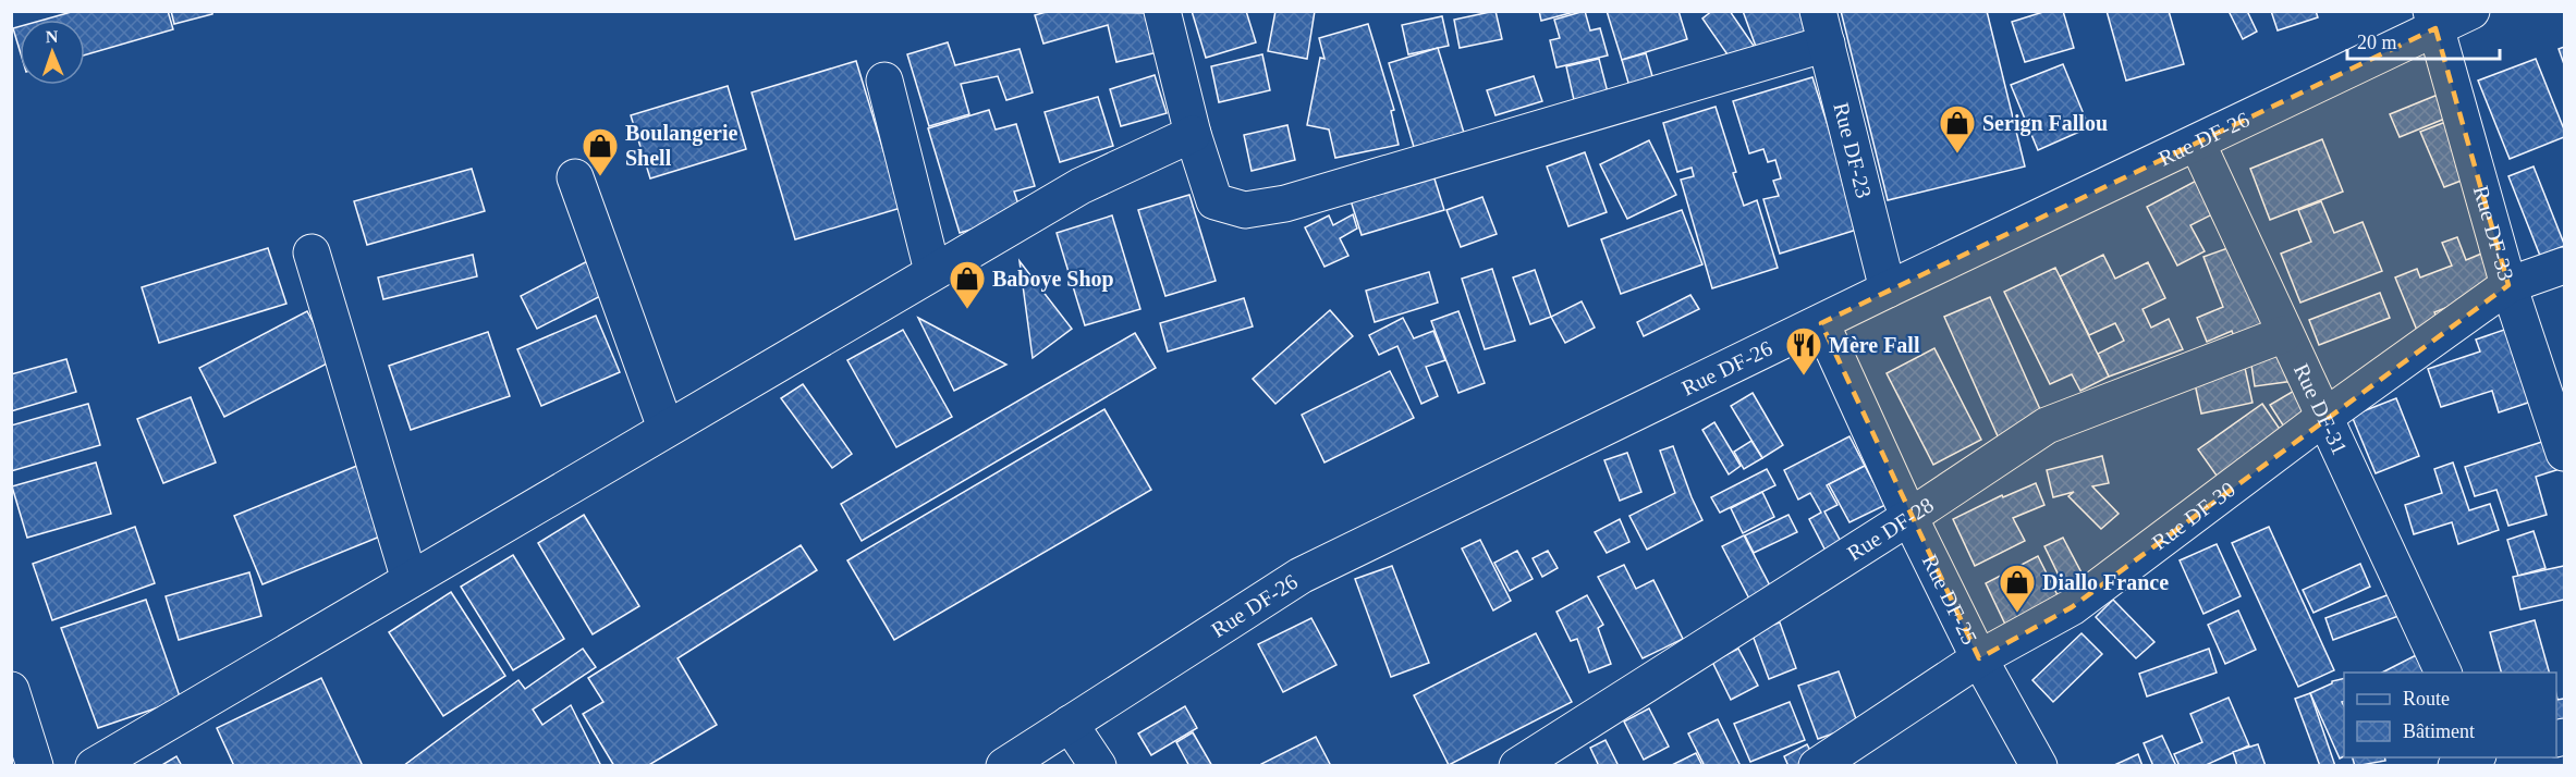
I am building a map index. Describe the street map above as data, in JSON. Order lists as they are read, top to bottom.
{
  "streets": {
    "street": [
      "Rue DF-26",
      "Rue DF-23",
      "Rue DF-33",
      "Rue DF-31",
      "Rue DF-30",
      "Rue DF-28",
      "Rue DF-25"
    ]
  },
  "crossings": [
    ["Rue DF-26", "Rue DF-23"],
    ["Rue DF-26", "Rue DF-33"],
    ["Rue DF-26", "Rue DF-31"],
    ["Rue DF-26", "Rue DF-25"],
    ["Rue DF-33", "Rue DF-30"],
    ["Rue DF-31", "Rue DF-30"],
    ["Rue DF-31", "Rue DF-28"],
    ["Rue DF-30", "Rue DF-25"],
    ["Rue DF-28", "Rue DF-25"]
  ],
  "places": {
    "shop": [
      "Serign Fallou",
      "Boulangerie Shell",
      "Baboye Shop",
      "Diallo France"
    ],
    "restaurant": ["Mère Fall"]
  },
  "legend": ["Route", "Bâtiment"],
  "scale_bar": "20 m",
  "north": "top"
}
